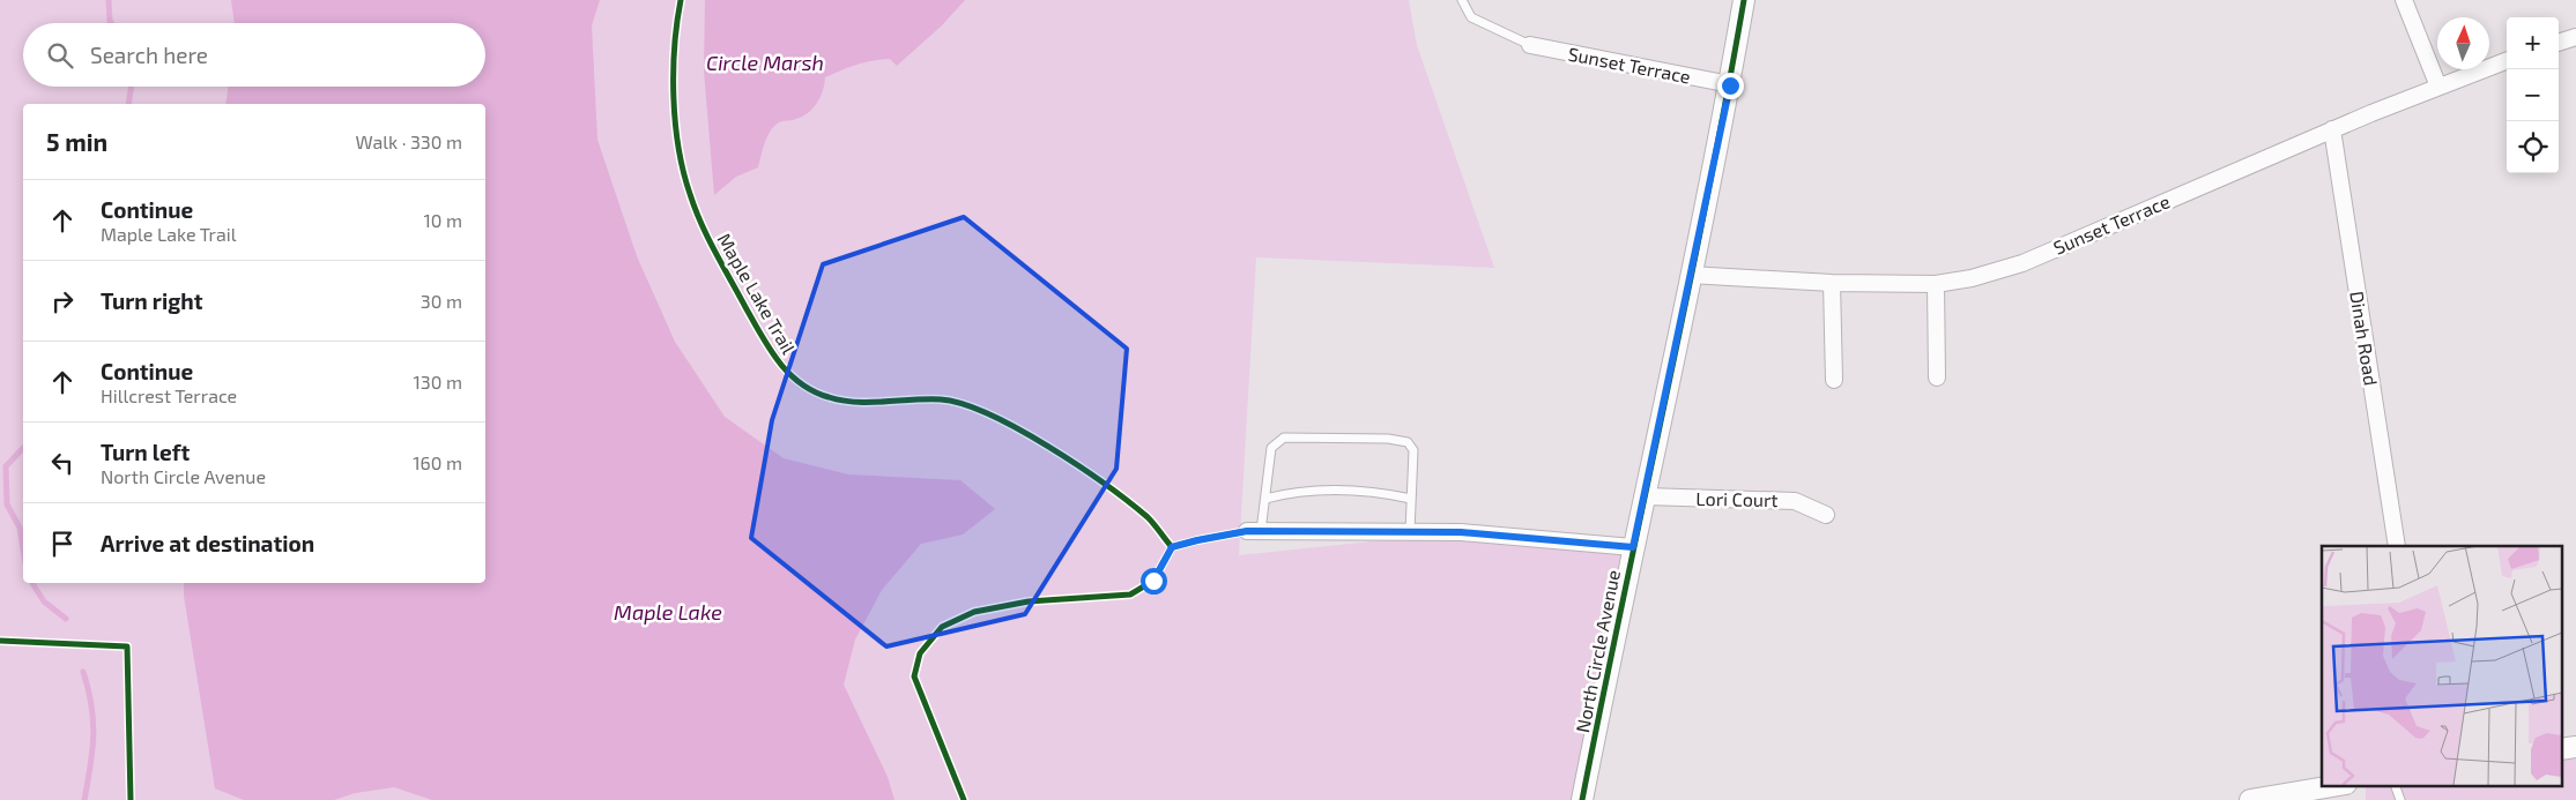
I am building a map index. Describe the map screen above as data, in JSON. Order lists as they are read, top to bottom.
{
  "streets": {
    "street": [
      "Sunset Terrace",
      "Dinah Road",
      "Lori Court",
      "North Circle Avenue"
    ],
    "cycle path": ["Maple Lake Trail"]
  },
  "crossings": [
    ["Sunset Terrace", "Dinah Road"],
    ["Sunset Terrace", "North Circle Avenue"],
    ["Lori Court", "North Circle Avenue"]
  ],
  "water": ["Circle Marsh", "Maple Lake"],
  "north": "top",
  "page": {
    "map_buttons": ["+", "−"],
    "search": "Search here",
    "heading": ["5 min", "Walk · 330 m"],
    "list": [
      ["Continue", "Maple Lake Trail", "10 m"],
      ["Turn right", "30 m"],
      ["Continue", "Hillcrest Terrace", "130 m"],
      ["Turn left", "North Circle Avenue", "160 m"],
      "Arrive at destination"
    ]
  }
}
